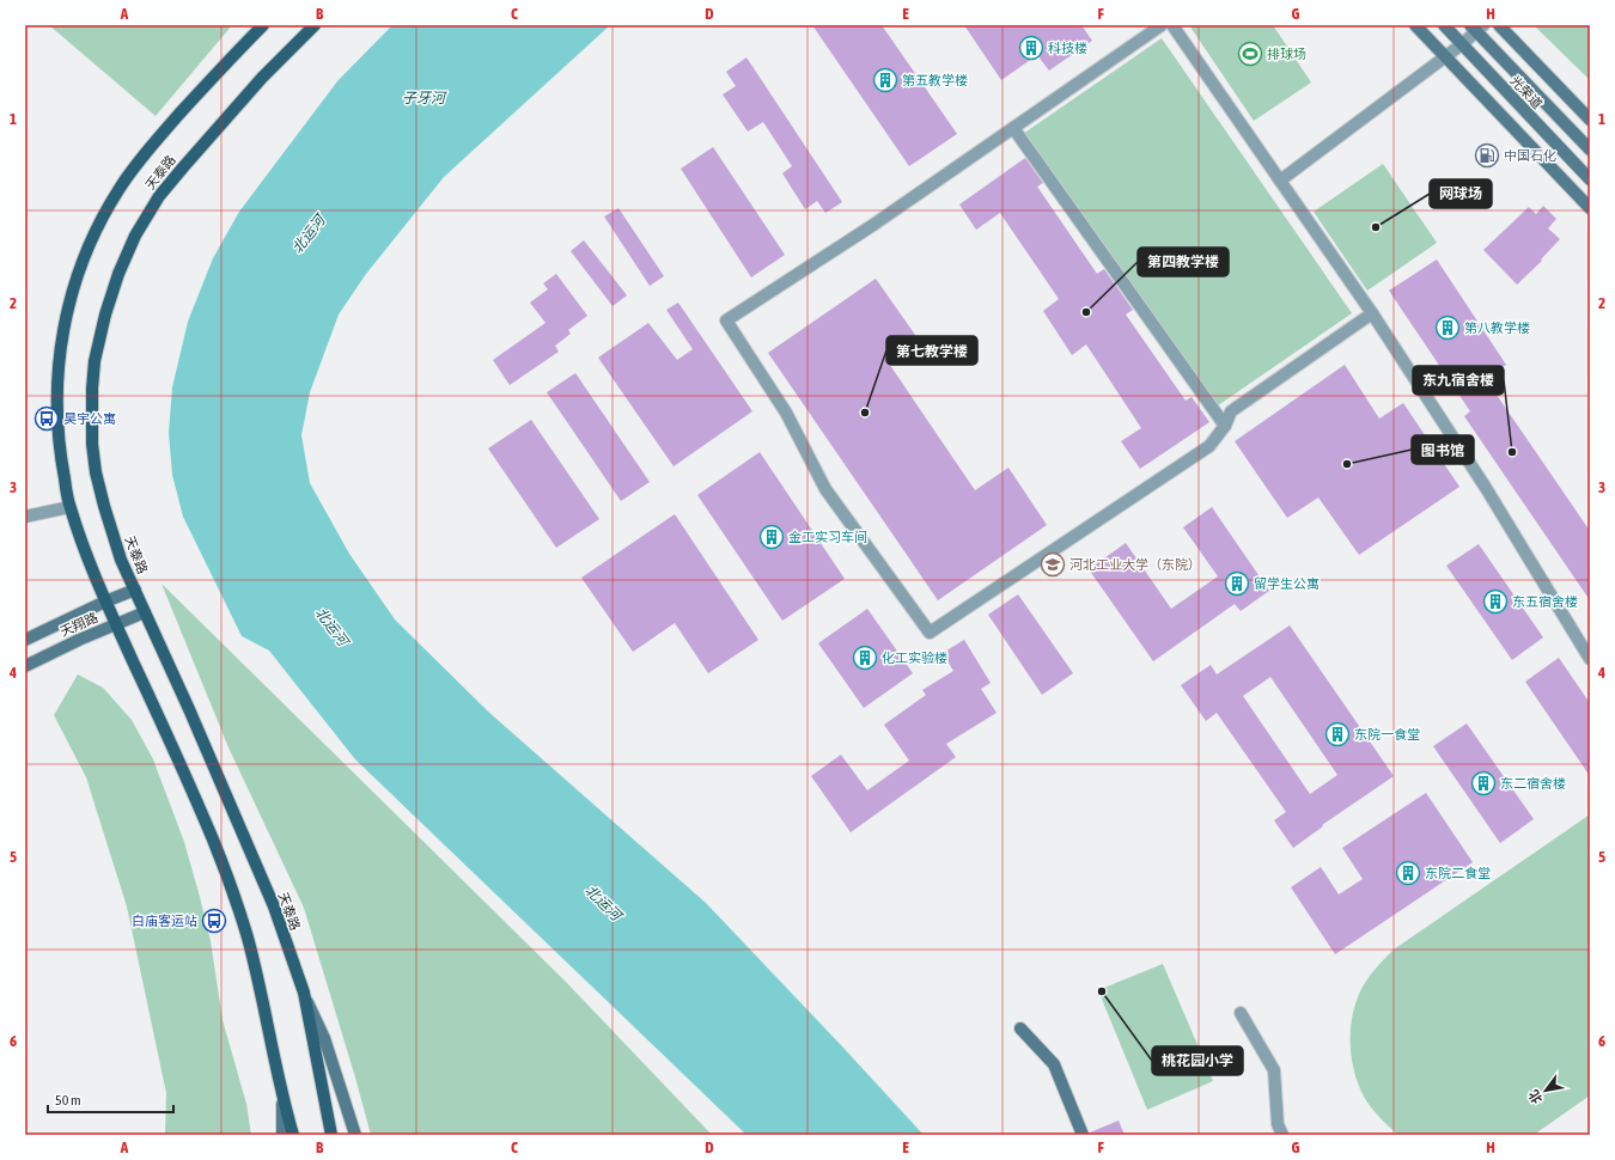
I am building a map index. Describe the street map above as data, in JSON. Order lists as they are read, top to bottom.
{
  "streets": {
    "main road": ["光荣道", "天泰路", "天翔路"]
  },
  "crossings": [
    ["天泰路", "天翔路"]
  ],
  "water": ["子牙河", "北运河"],
  "places": {
    "building": [
      "科技楼",
      "第五教学楼",
      "第八教学楼",
      "金工实习车间",
      "留学生公寓",
      "东五宿舍楼",
      "化工实验楼",
      "东院一食堂",
      "东二宿舍楼",
      "东院二食堂"
    ],
    "sports": ["排球场"],
    "fuel station": ["中国石化"],
    "other": [
      "网球场",
      "第四教学楼",
      "第七教学楼",
      "东九宿舍楼",
      "图书馆",
      "桃花园小学"
    ],
    "bus stop": ["昊宇公寓", "白庙客运站"],
    "school or university": ["河北工业大学（东院）"]
  },
  "scale_bar": "50 m",
  "north": "bottom left",
  "grid": {
    "columns": [
      "A",
      "B",
      "C",
      "D",
      "E",
      "F",
      "G",
      "H"
    ],
    "rows": [
      "1",
      "2",
      "3",
      "4",
      "5",
      "6"
    ]
  }
}
